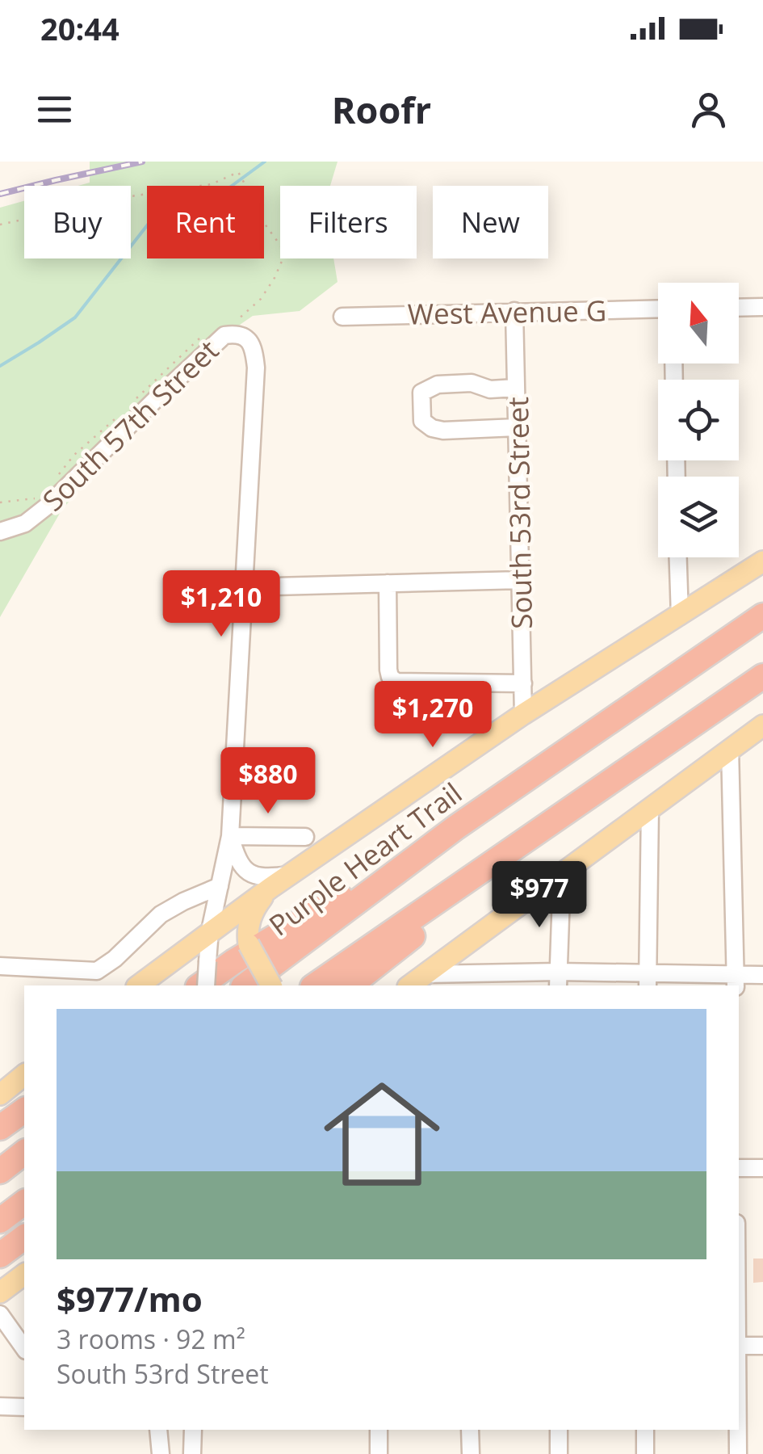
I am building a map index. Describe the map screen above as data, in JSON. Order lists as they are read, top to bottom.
{
  "streets": {
    "highway": ["Purple Heart Trail"],
    "street": ["West Avenue G", "South 57th Street", "South 53rd Street"]
  },
  "crossings": [
    ["West Avenue G", "South 53rd Street"]
  ],
  "north": "top",
  "page": {
    "status": "20:44",
    "header": "Roofr",
    "chip": [
      "Buy",
      "Rent",
      "Filters",
      "New"
    ],
    "price": [
      "$1,210",
      "$1,270",
      "$880",
      "$977"
    ],
    "list": [
      {
        "name": "$977/mo",
        "note": "3 rooms · 92 m² · South 53rd Street"
      }
    ]
  }
}
